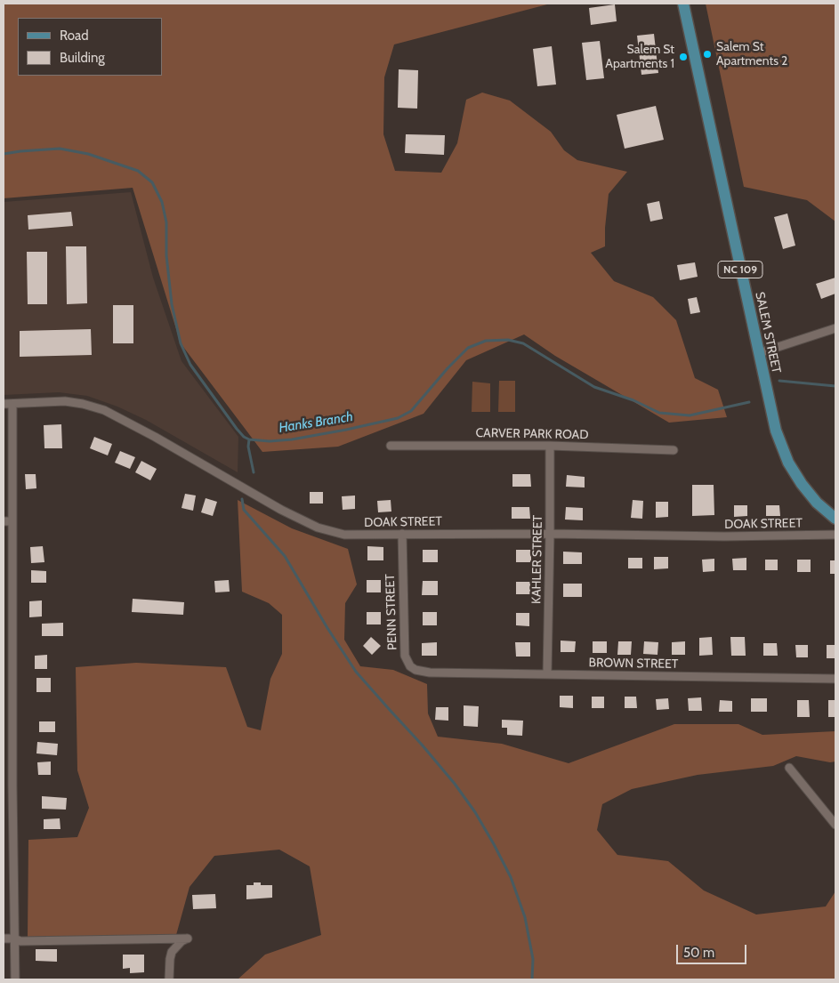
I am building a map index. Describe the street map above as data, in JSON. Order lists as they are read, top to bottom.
{
  "streets": {
    "main road": ["NC 109", "SALEM STREET"],
    "street": [
      "CARVER PARK ROAD",
      "DOAK STREET",
      "KAHLER STREET",
      "PENN STREET",
      "BROWN STREET"
    ]
  },
  "crossings": [
    ["CARVER PARK ROAD", "KAHLER STREET"],
    ["DOAK STREET", "KAHLER STREET"],
    ["DOAK STREET", "PENN STREET"],
    ["KAHLER STREET", "BROWN STREET"],
    ["PENN STREET", "BROWN STREET"]
  ],
  "water": ["Hanks Branch"],
  "places": ["Salem St Apartments 2", "Salem St Apartments 1"],
  "legend": ["Road", "Building"],
  "scale_bar": "50 m"
}
